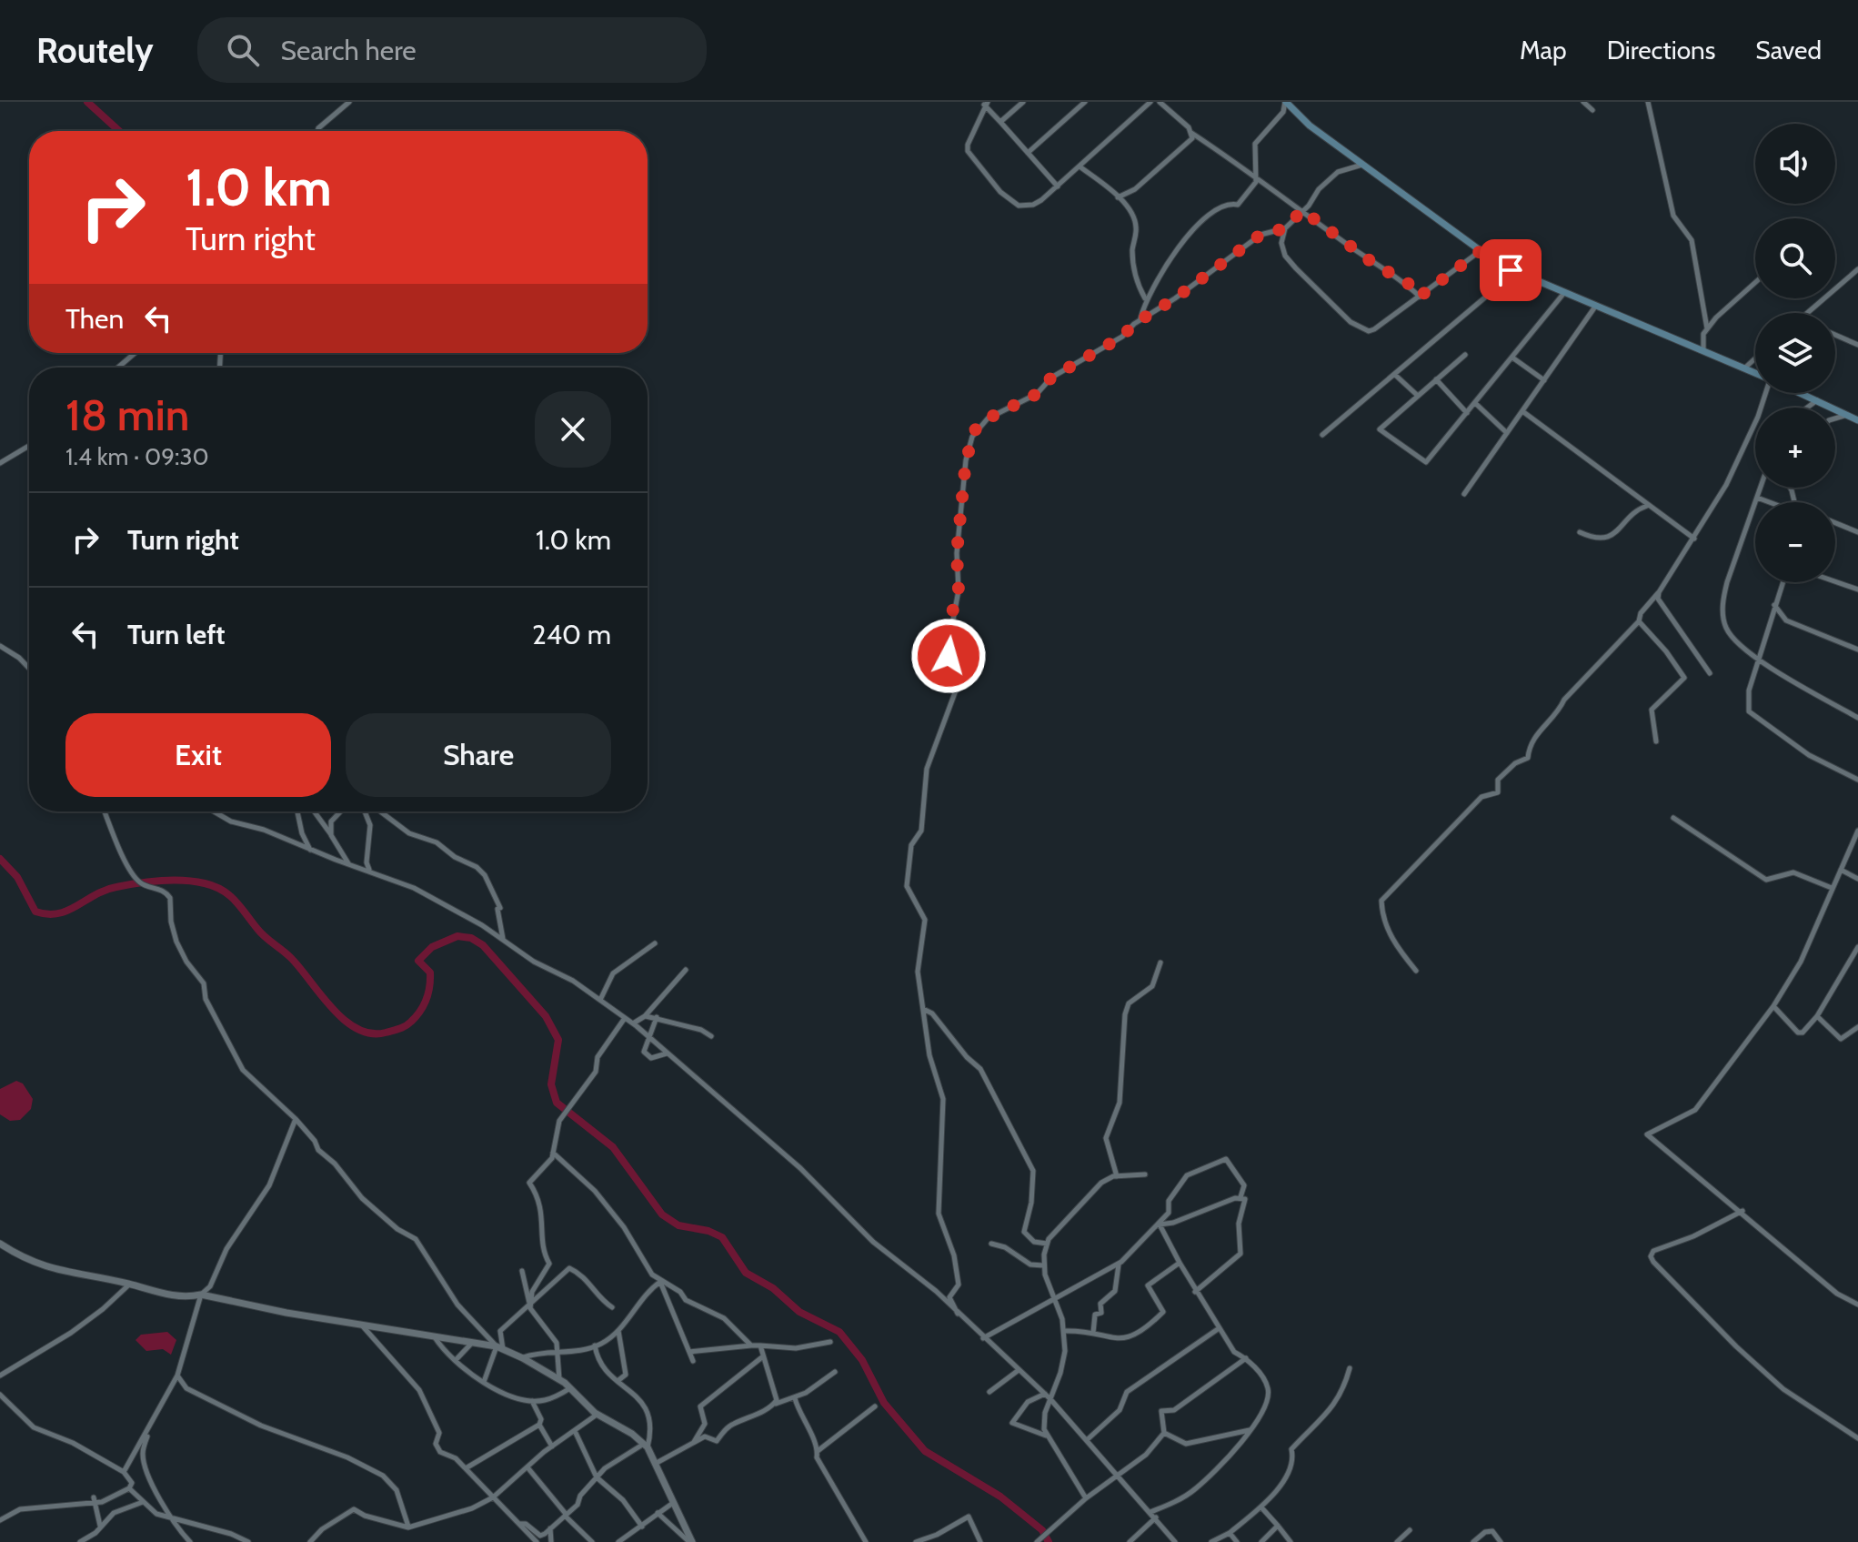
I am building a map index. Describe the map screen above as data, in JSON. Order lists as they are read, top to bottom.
{
  "page": {
    "header": "Routely",
    "search": "Search here",
    "nav": ["Map", "Directions", "Saved"],
    "map_buttons": ["+", "−"],
    "turn": ["1.0 km", "Turn right"],
    "then": "Then",
    "heading": ["18 min", "1.4 km · 09:30"],
    "list": [
      {
        "name": "Turn right",
        "value": "1.0 km"
      },
      {
        "name": "Turn left",
        "value": "240 m"
      }
    ],
    "buttons": ["Exit", "Share"]
  }
}
